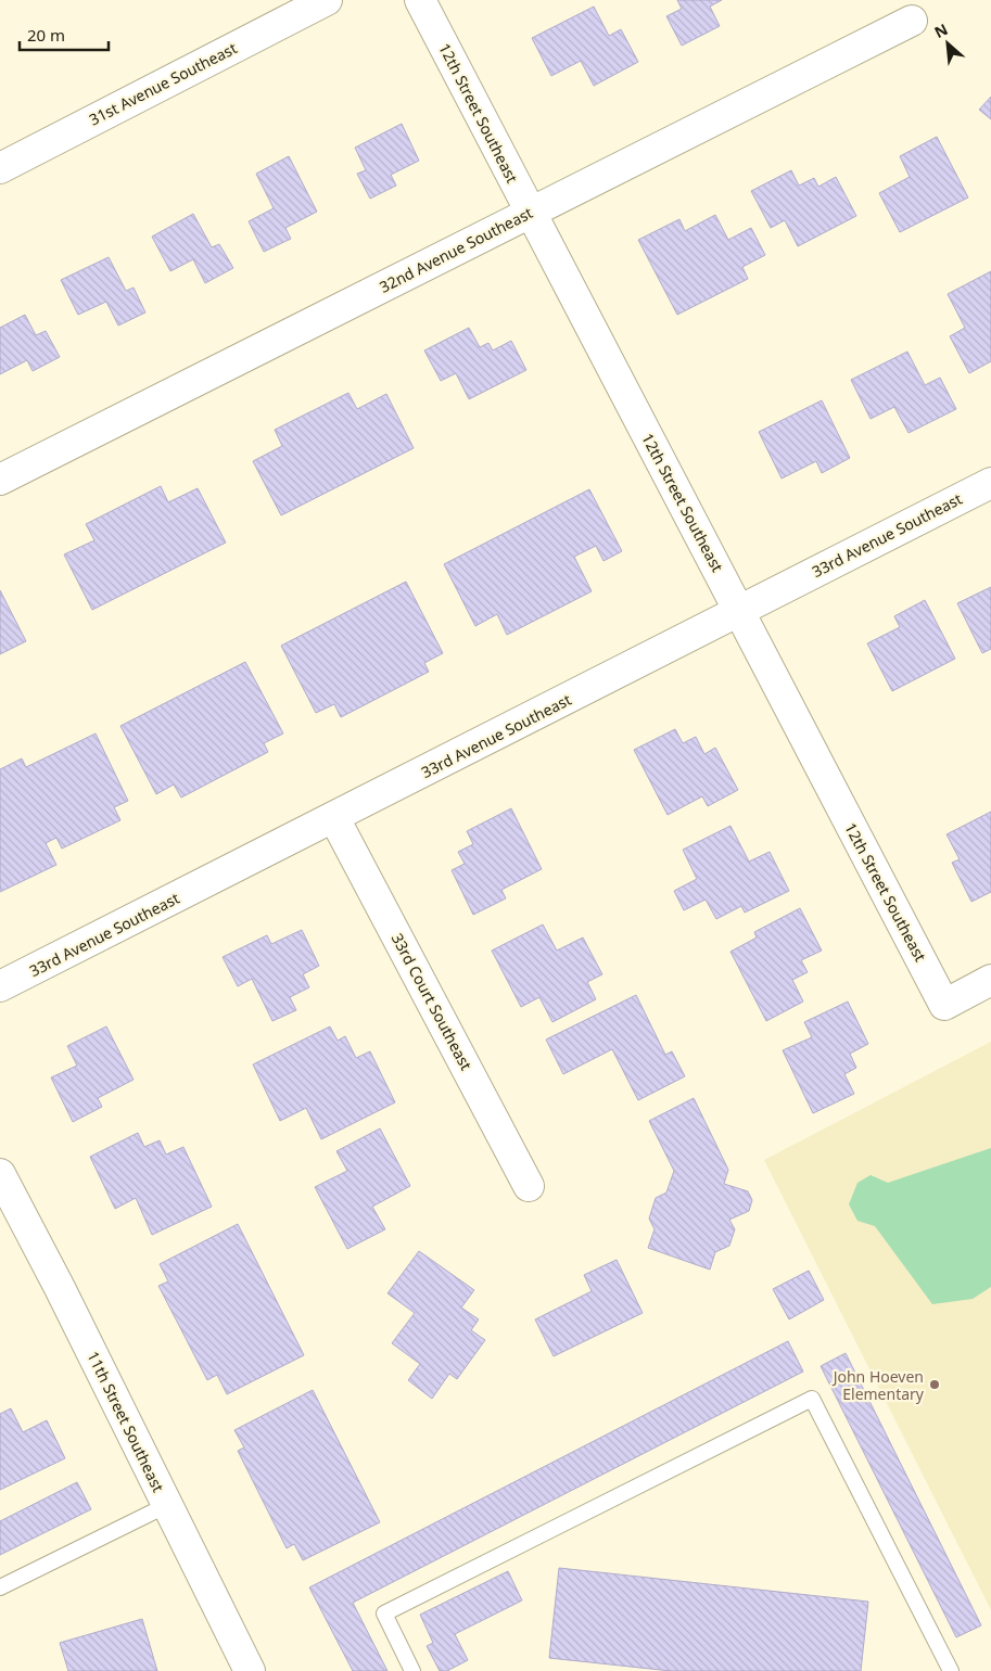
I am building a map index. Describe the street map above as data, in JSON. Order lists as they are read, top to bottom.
{
  "streets": {
    "street": [
      "31st Avenue Southeast",
      "12th Street Southeast",
      "32nd Avenue Southeast",
      "33rd Avenue Southeast",
      "33rd Court Southeast",
      "11th Street Southeast"
    ]
  },
  "crossings": [
    ["12th Street Southeast", "32nd Avenue Southeast"],
    ["12th Street Southeast", "33rd Avenue Southeast"],
    ["33rd Avenue Southeast", "33rd Court Southeast"]
  ],
  "places": ["John Hoeven Elementary"],
  "scale_bar": "20 m",
  "north": "top left"
}
